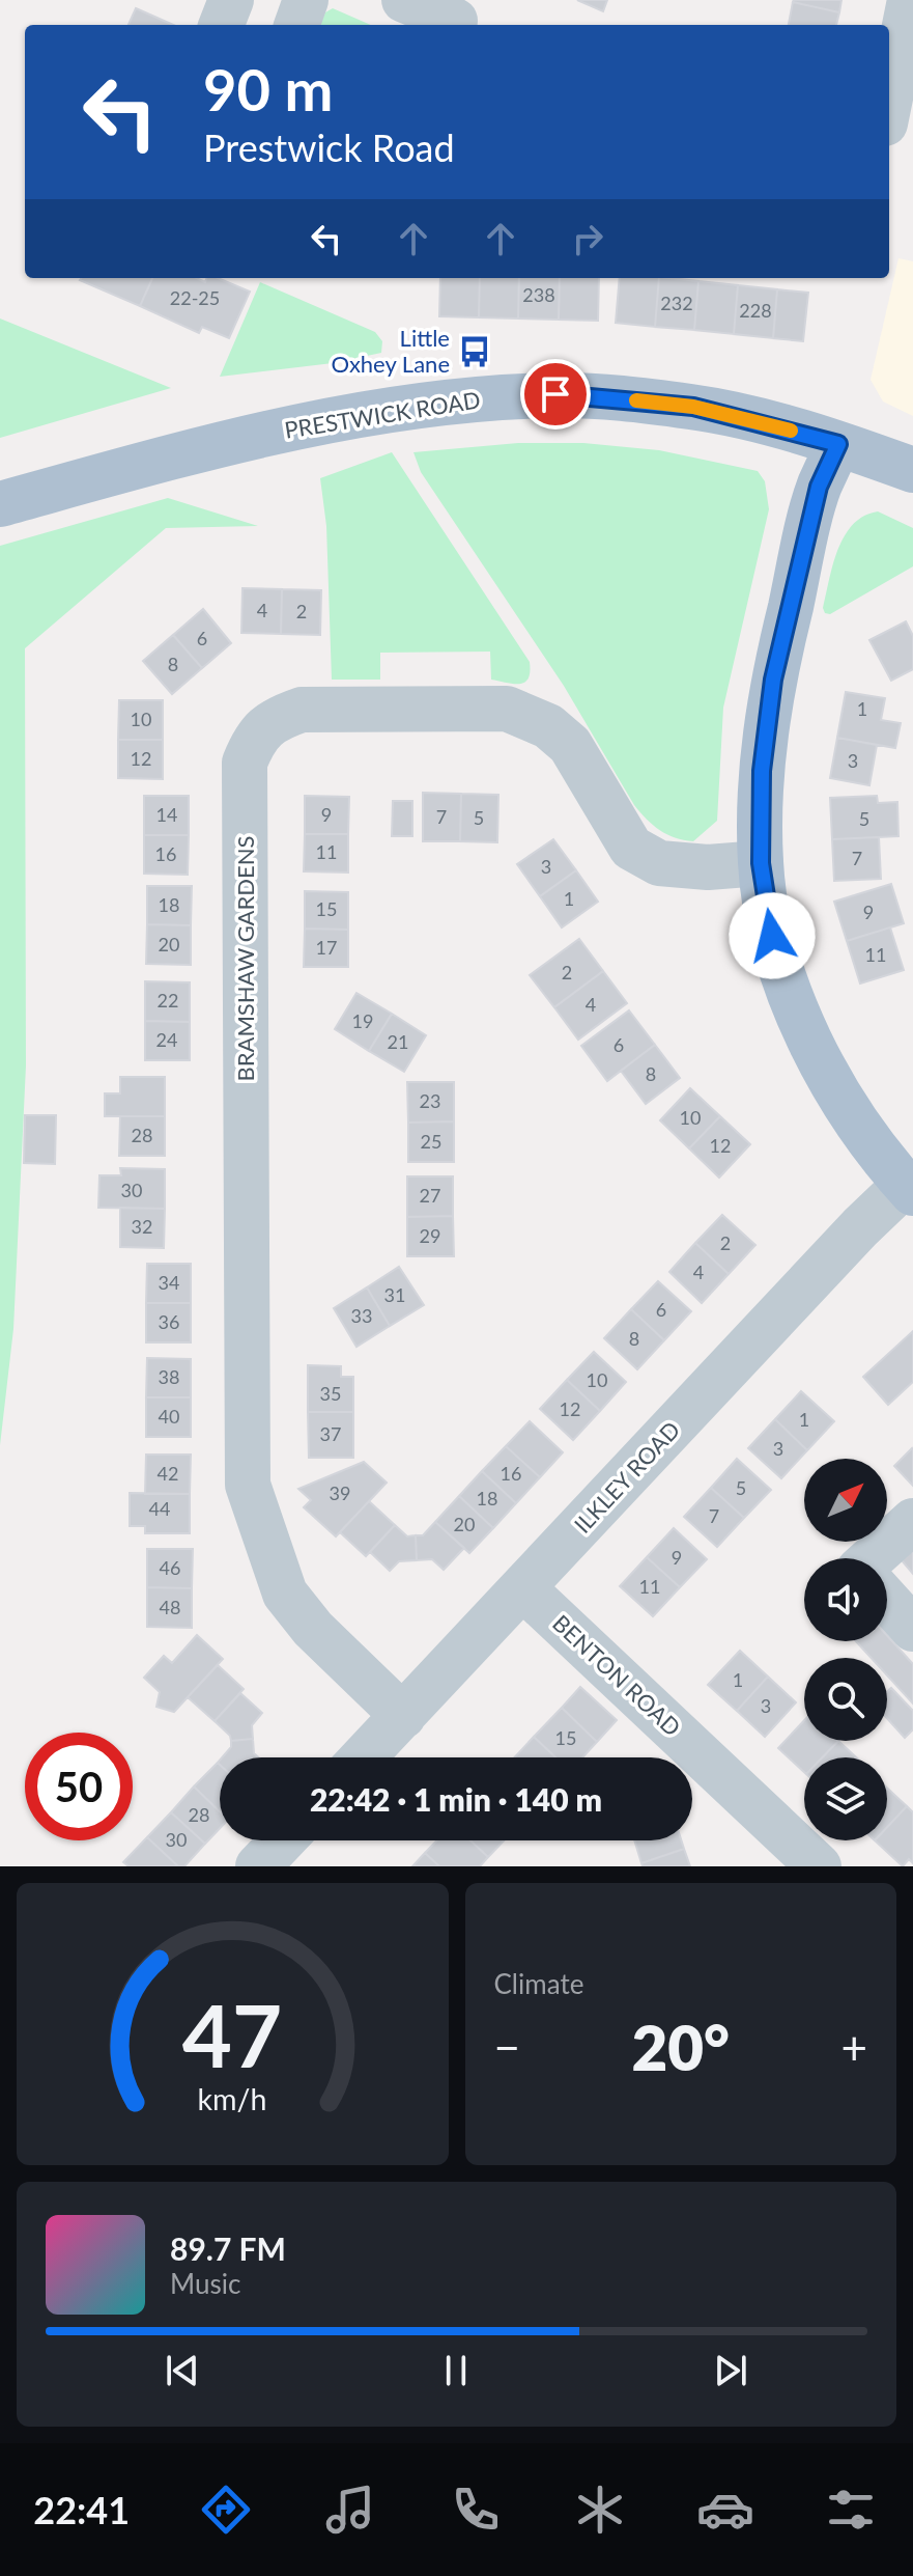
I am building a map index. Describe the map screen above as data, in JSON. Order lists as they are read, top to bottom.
{
  "streets": {
    "main road": ["PRESTWICK ROAD"],
    "street": ["BRAMSHAW GARDENS", "ILKLEY ROAD", "BENTON ROAD"]
  },
  "crossings": [
    ["BRAMSHAW GARDENS", "ILKLEY ROAD"],
    ["ILKLEY ROAD", "BENTON ROAD"]
  ],
  "places": {
    "bus stop": ["Little Oxhey Lane"]
  },
  "house_numbers": [
    "238",
    "22-25",
    "232",
    "228",
    "4",
    "2",
    "6",
    "8",
    "1",
    "10",
    "12",
    "3",
    "14",
    "9",
    "7",
    "5",
    "5",
    "11",
    "16",
    "7",
    "3",
    "1",
    "18",
    "15",
    "9",
    "20",
    "17",
    "11",
    "2",
    "22",
    "4",
    "19",
    "24",
    "21",
    "6",
    "8",
    "23",
    "10",
    "28",
    "25",
    "12",
    "30",
    "27",
    "32",
    "29",
    "2",
    "4",
    "34",
    "31",
    "6",
    "33",
    "36",
    "8",
    "38",
    "10",
    "35",
    "12",
    "40",
    "1",
    "37",
    "3",
    "42",
    "16",
    "5",
    "39",
    "18",
    "44",
    "7",
    "20",
    "9",
    "46",
    "11",
    "48",
    "1",
    "3",
    "15",
    "28",
    "30"
  ],
  "north": "top right",
  "page": {
    "turn": ["90 m", "Prestwick Road"],
    "limit": "50",
    "trip": "22:42 · 1 min · 140 m",
    "tile": "Climate",
    "heat": ["−", "20°", "+"],
    "song": ["89.7 FM", "Music"],
    "tabs": "22:41",
    "gauge": ["47", "km/h"]
  }
}
